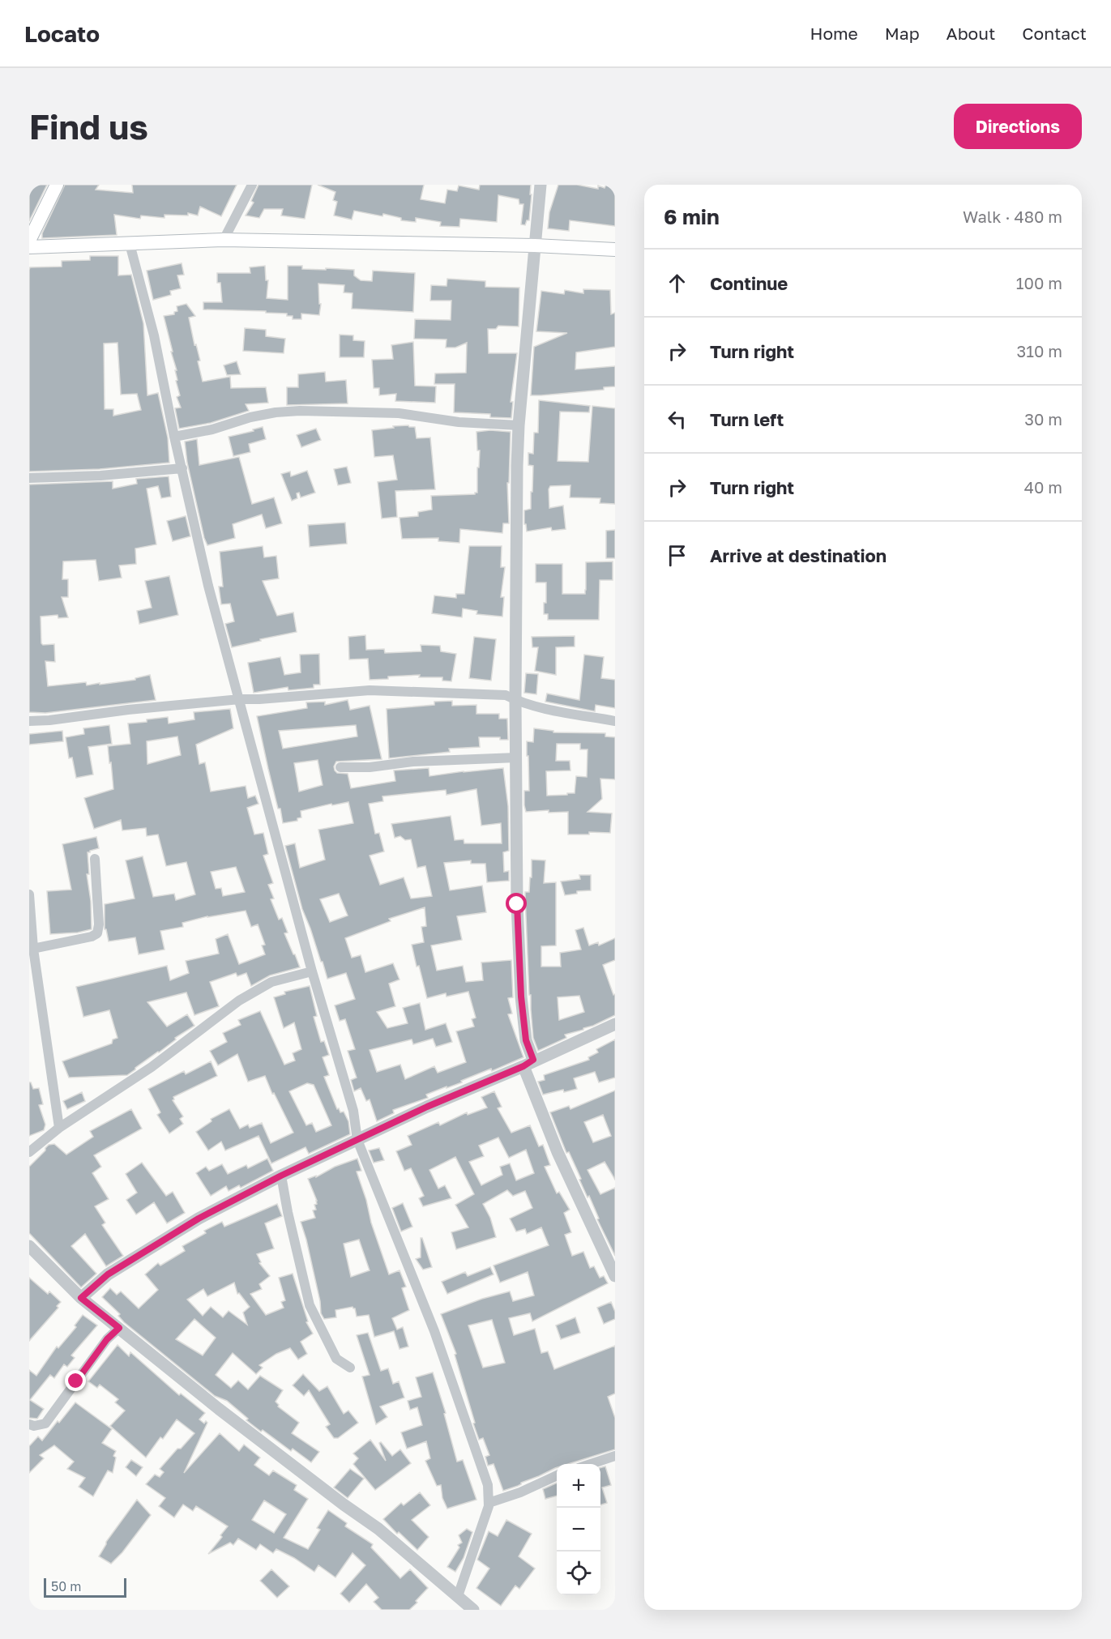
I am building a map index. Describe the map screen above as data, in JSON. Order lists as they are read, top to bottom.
{
  "scale_bar": "50 m",
  "page": {
    "header": "Locato",
    "nav": [
      "Home",
      "Map",
      "About",
      "Contact"
    ],
    "buttons": "Directions",
    "title": "Find us",
    "heading": ["6 min", "Walk · 480 m"],
    "list": [
      ["Continue", "100 m"],
      ["Turn right", "310 m"],
      ["Turn left", "30 m"],
      ["Turn right", "40 m"],
      "Arrive at destination"
    ],
    "map_buttons": ["+", "−"],
    "scale": "50 m"
  }
}
